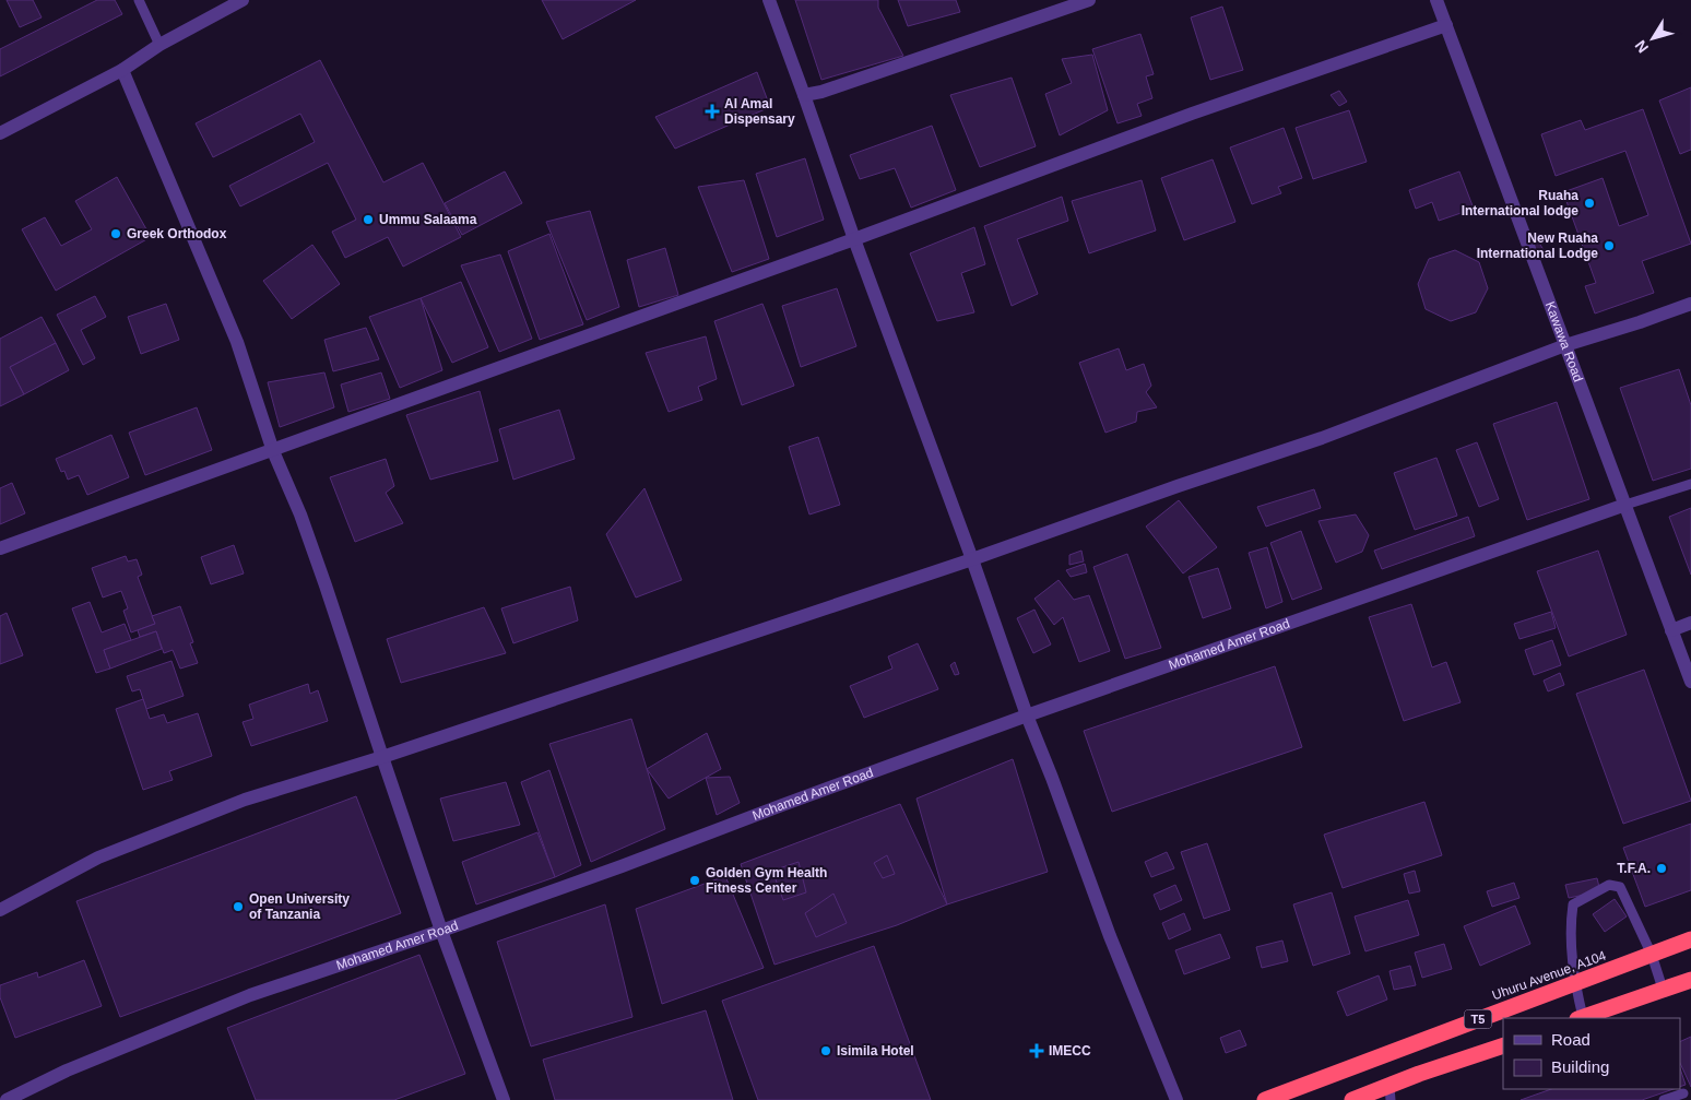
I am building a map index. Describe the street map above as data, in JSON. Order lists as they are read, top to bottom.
{
  "streets": {
    "highway": ["Uhuru Avenue, A104", "T5"],
    "street": ["Kawawa Road", "Mohamed Amer Road"]
  },
  "crossings": [
    ["Kawawa Road", "Mohamed Amer Road"]
  ],
  "places": {
    "health": ["Al Amal Dispensary", "IMECC"],
    "other": [
      "Ruaha International lodge",
      "Ummu Salaama",
      "Greek Orthodox",
      "New Ruaha International Lodge",
      "T.F.A.",
      "Golden Gym Health Fitness Center",
      "Open University of Tanzania",
      "Isimila Hotel"
    ]
  },
  "legend": ["Road", "Building"],
  "north": "bottom left"
}
